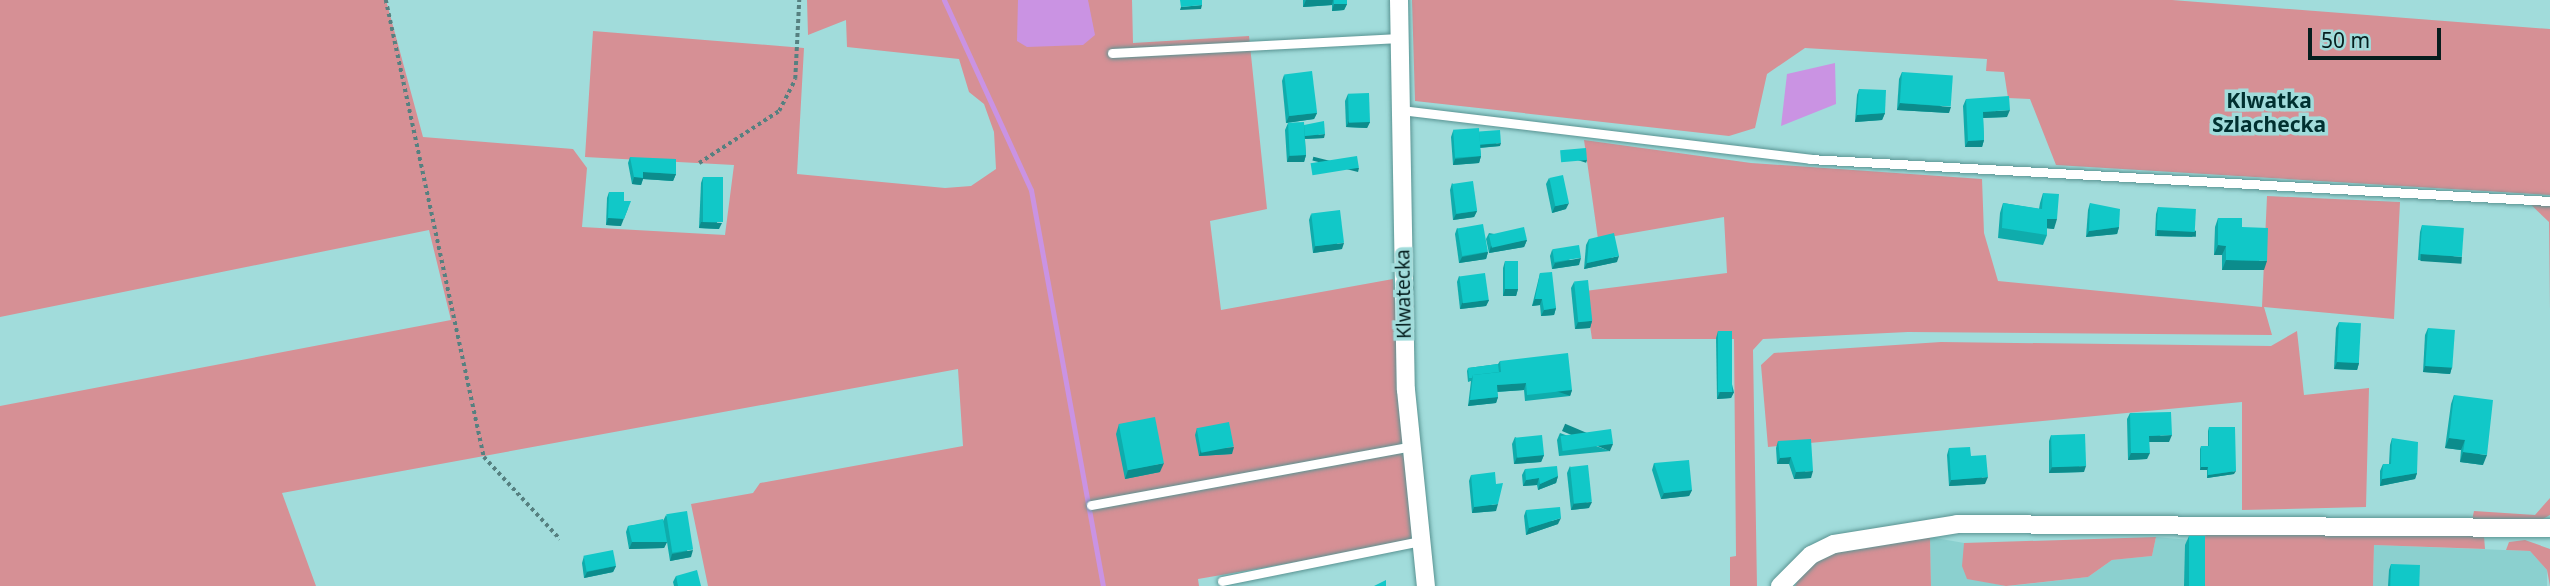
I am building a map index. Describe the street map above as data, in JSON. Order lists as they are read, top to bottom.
{
  "streets": {
    "street": ["Klwatecka"]
  },
  "districts": ["Klwatka Szlachecka"],
  "scale_bar": "50 m"
}
